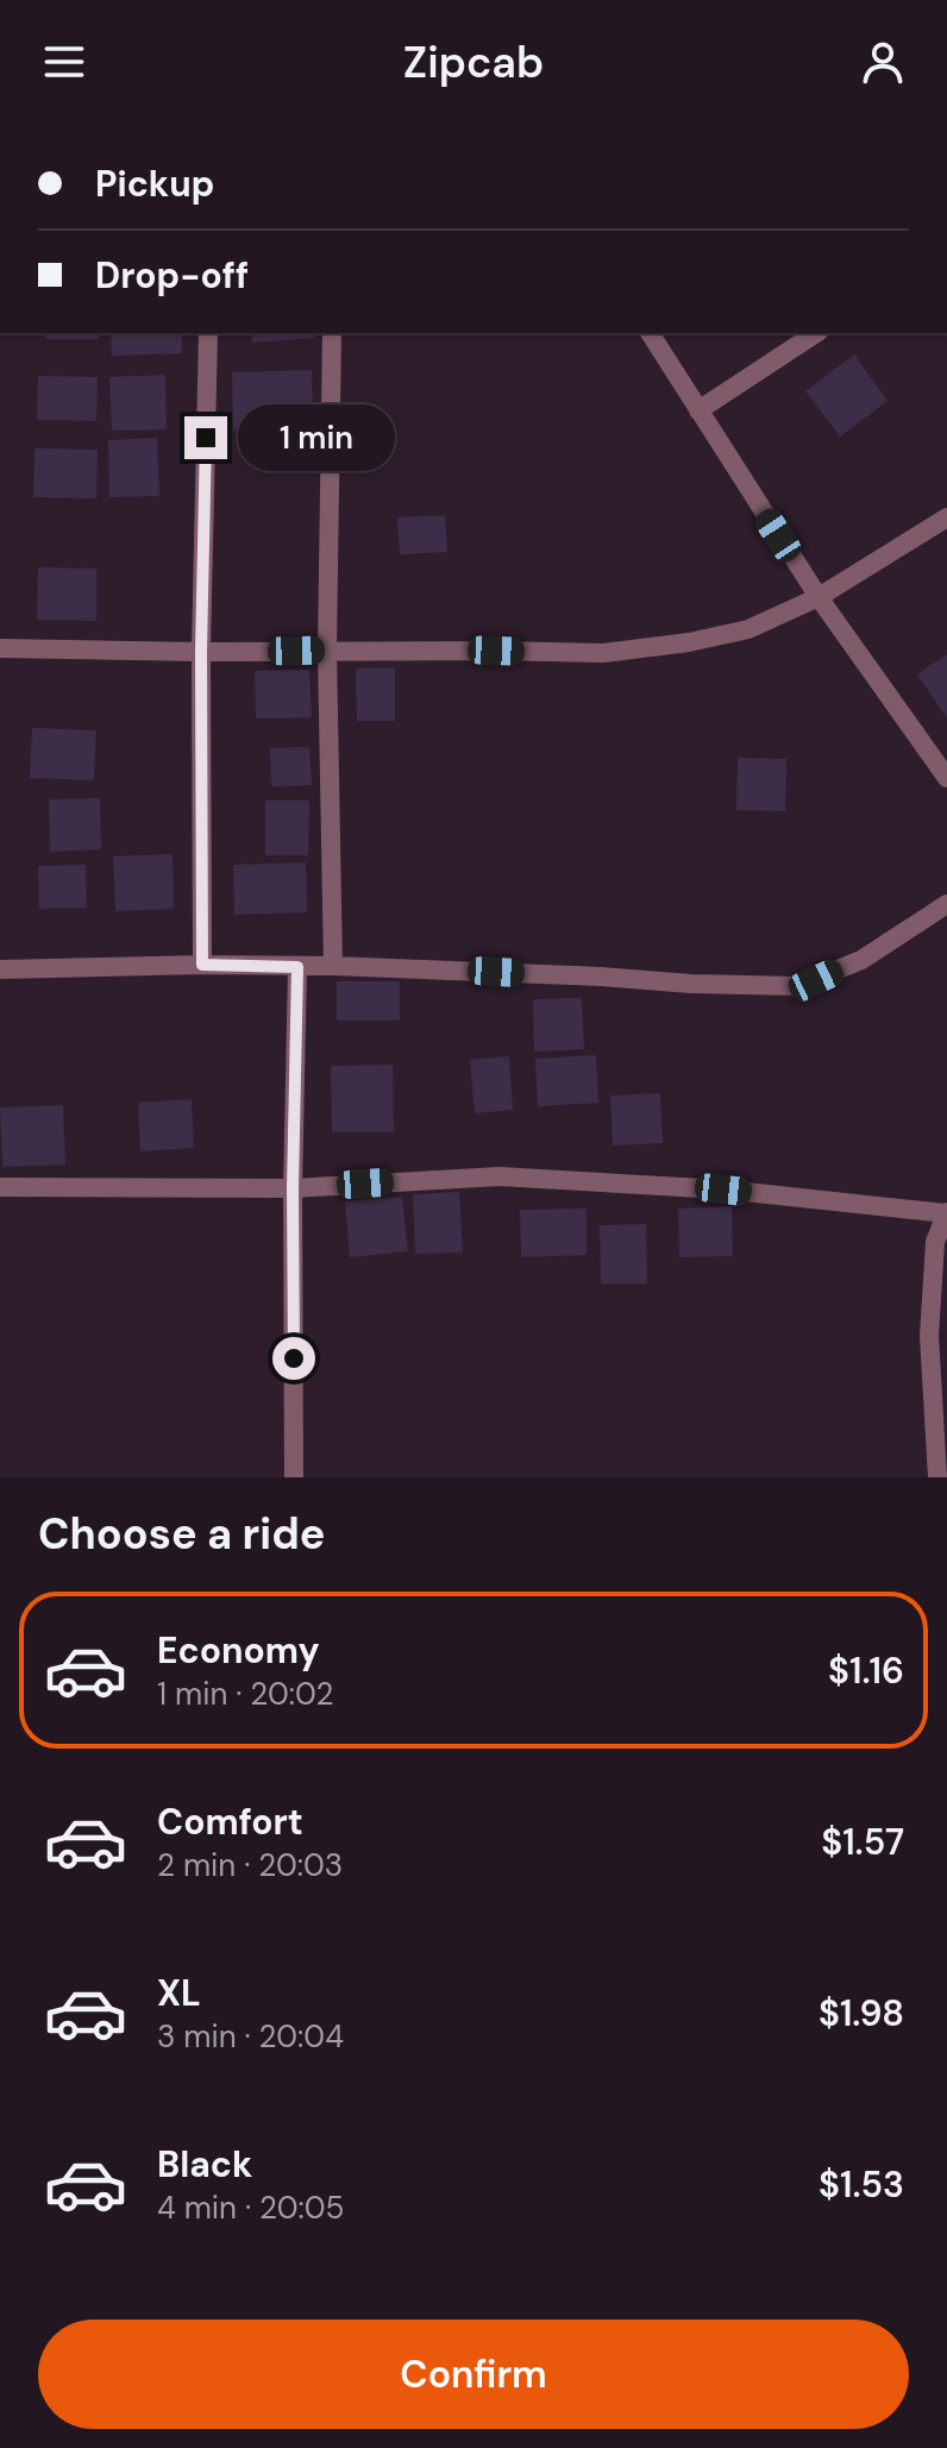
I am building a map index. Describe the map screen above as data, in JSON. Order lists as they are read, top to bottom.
{
  "page": {
    "header": "Zipcab",
    "banner": ["Pickup", "Drop-off"],
    "bubble": "1 min",
    "heading": "Choose a ride",
    "list": [
      {
        "name": "Economy",
        "note": "1 min · 20:02",
        "value": "$1.16"
      },
      {
        "name": "Comfort",
        "note": "2 min · 20:03",
        "value": "$1.57"
      },
      {
        "name": "XL",
        "note": "3 min · 20:04",
        "value": "$1.98"
      },
      {
        "name": "Black",
        "note": "4 min · 20:05",
        "value": "$1.53"
      }
    ],
    "buttons": "Confirm"
  }
}
